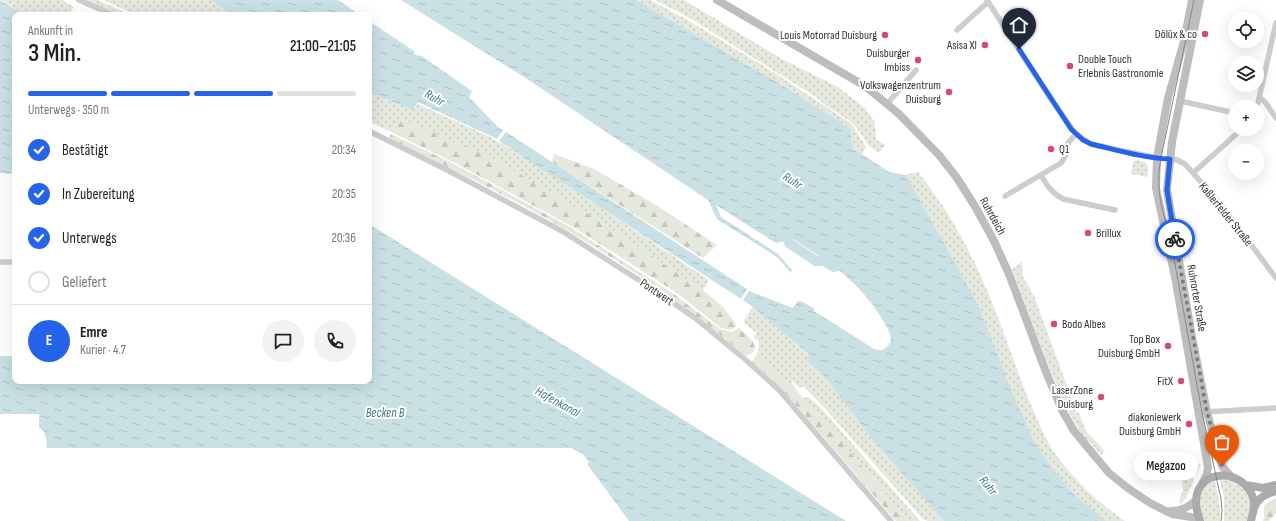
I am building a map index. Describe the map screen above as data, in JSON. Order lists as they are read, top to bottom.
{
  "streets": {
    "main road": ["Ruhrdeich", "Ruhrorter Straße"],
    "street": ["Kaßlerfelder Straße", "Pontwert"]
  },
  "crossings": [
    ["Kaßlerfelder Straße", "Ruhrorter Straße"]
  ],
  "water": ["Ruhr", "Hafenkanal", "Becken B"],
  "places": [
    "Dölüx & co",
    "Louis Motorrad Duisburg",
    "Asisa XI",
    "Duisburger Imbiss",
    "Double Touch Erlebnis Gastronomie",
    "Volkswagenzentrum Duisburg",
    "Q1",
    "Brillux",
    "Bodo Albes",
    "Top Box Duisburg GmbH",
    "FitX",
    "LaserZone Duisburg",
    "diakoniewerk Duisburg GmbH",
    "Megazoo"
  ],
  "page": {
    "map_buttons": ["+", "−"],
    "heading": ["3 Min.", "Ankunft in", "21:00–21:05"],
    "panel": ["Emre", "Kurier · 4.7"],
    "bar": "Unterwegs · 350 m",
    "list": [
      ["Bestätigt", "20:34"],
      ["In Zubereitung", "20:35"],
      ["Unterwegs", "20:36"],
      "Geliefert"
    ],
    "round": "E",
    "bubble": "Megazoo"
  }
}
